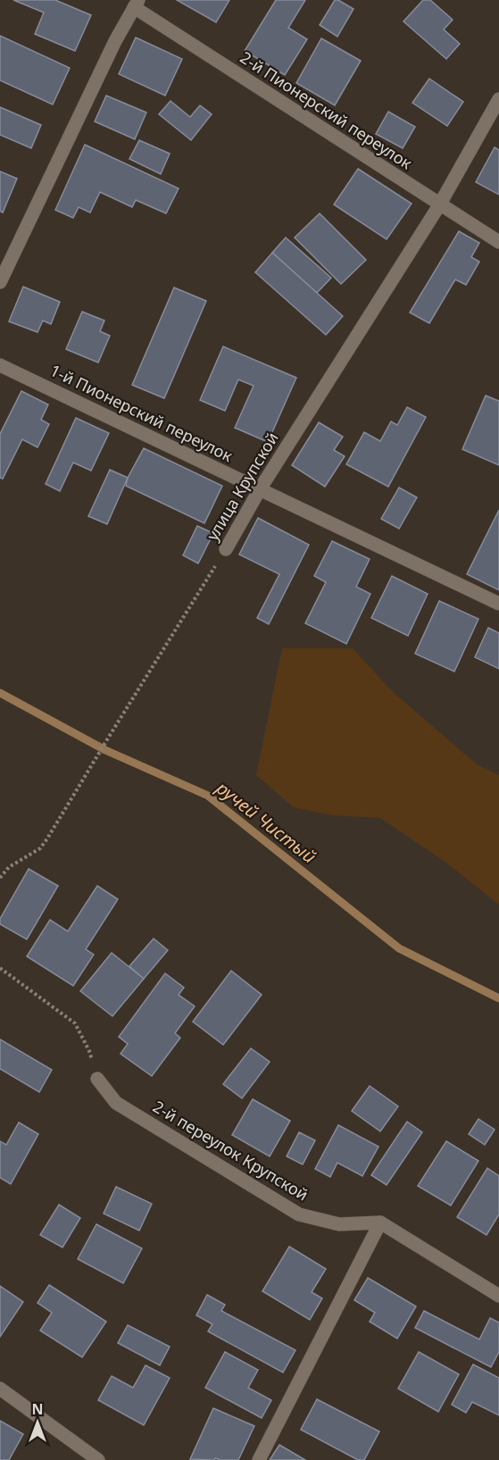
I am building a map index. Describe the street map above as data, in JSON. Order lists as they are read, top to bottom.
{
  "streets": {
    "street": [
      "2-й Пионерский переулок",
      "1-й Пионерский переулок",
      "улица Крупской",
      "2-й переулок Крупской"
    ]
  },
  "crossings": [
    ["2-й Пионерский переулок", "улица Крупской"],
    ["1-й Пионерский переулок", "улица Крупской"]
  ],
  "water": ["ручей Чистый"],
  "north": "top"
}
